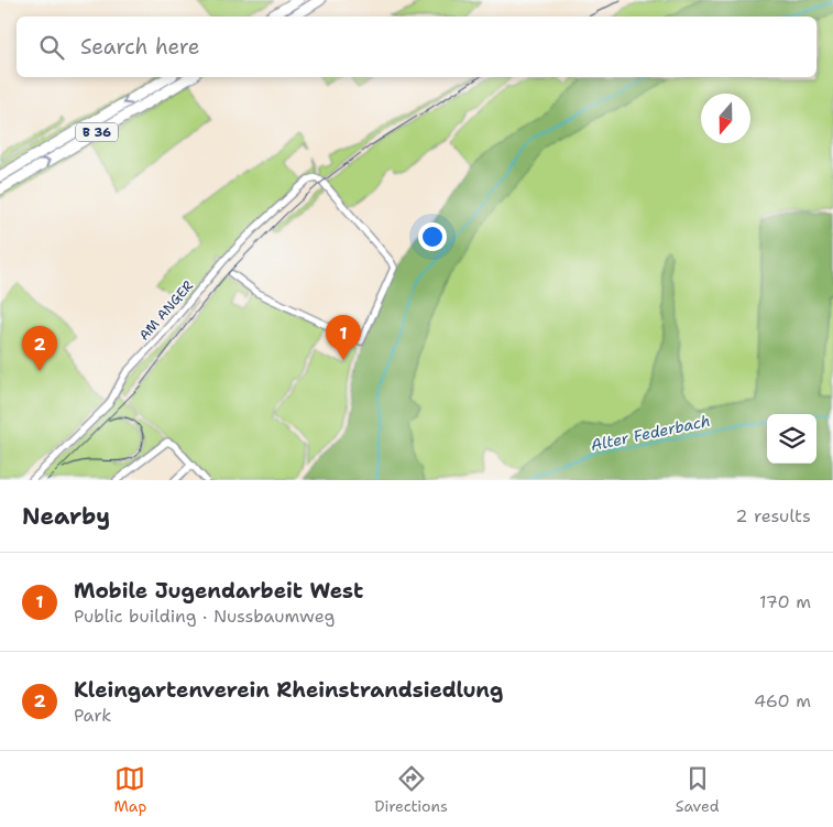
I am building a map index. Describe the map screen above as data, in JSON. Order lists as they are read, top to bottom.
{
  "streets": {
    "highway": ["B 36"],
    "street": ["AM ANGER"]
  },
  "water": ["Alter Federbach"],
  "north": "bottom",
  "page": {
    "search": "Search here",
    "pins": ["1", "2"],
    "heading": ["Nearby", "2 results"],
    "list": [
      {
        "mark": "1",
        "name": "Mobile Jugendarbeit West",
        "note": "Public building · Nussbaumweg",
        "value": "170 m"
      },
      {
        "mark": "2",
        "name": "Kleingartenverein Rheinstrandsiedlung",
        "note": "Park",
        "value": "460 m"
      }
    ],
    "nav": ["Map", "Directions", "Saved"]
  }
}
